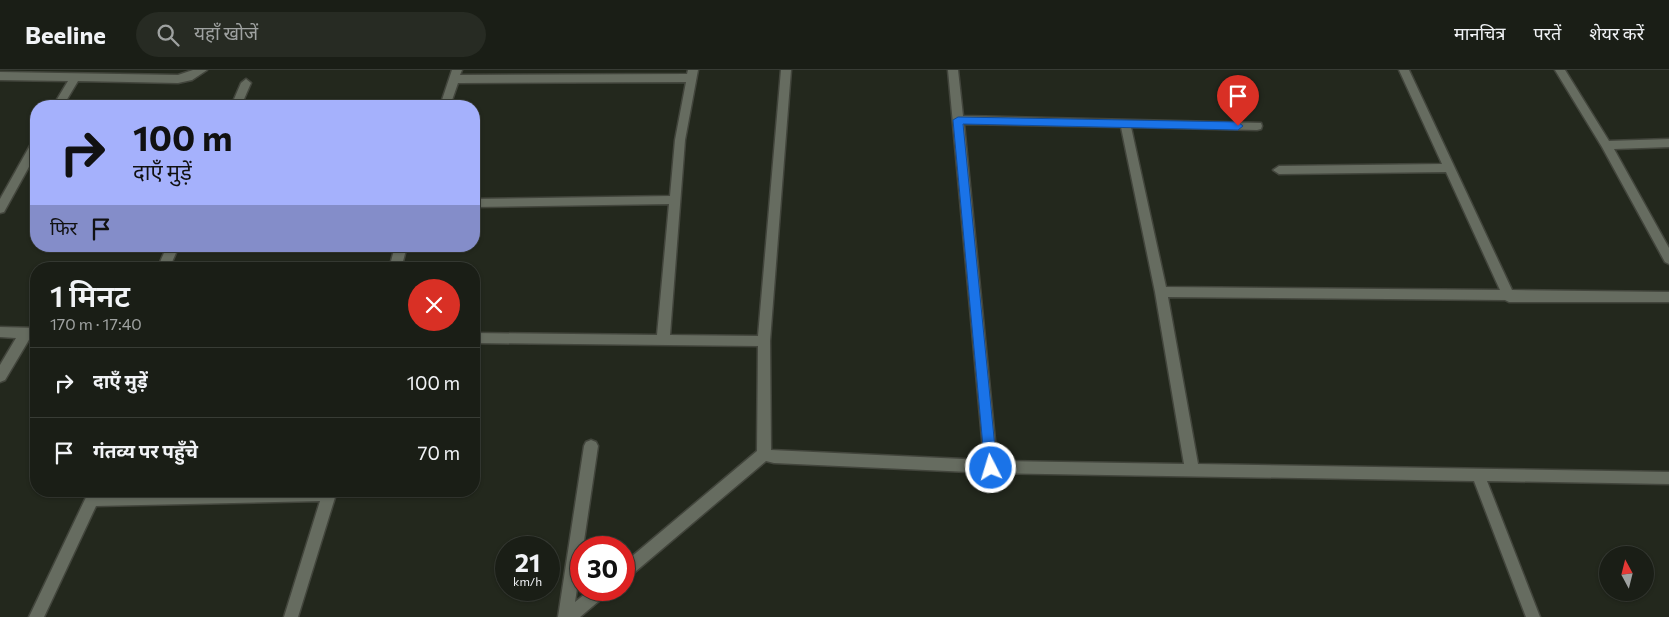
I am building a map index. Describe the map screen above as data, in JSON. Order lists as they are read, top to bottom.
{
  "north": "top",
  "page": {
    "header": "Beeline",
    "search": "यहाँ खोजें",
    "nav": ["मानचित्र", "परतें", "शेयर करें"],
    "turn": ["100 m", "दाएँ मुड़ें"],
    "then": "फिर",
    "heading": ["1 मिनट", "170 m · 17:40"],
    "list": [
      {
        "name": "दाएँ मुड़ें",
        "value": "100 m"
      },
      {
        "name": "गंतव्य पर पहुँचे",
        "value": "70 m"
      }
    ],
    "speed": "21 km/h",
    "limit": "30"
  }
}
